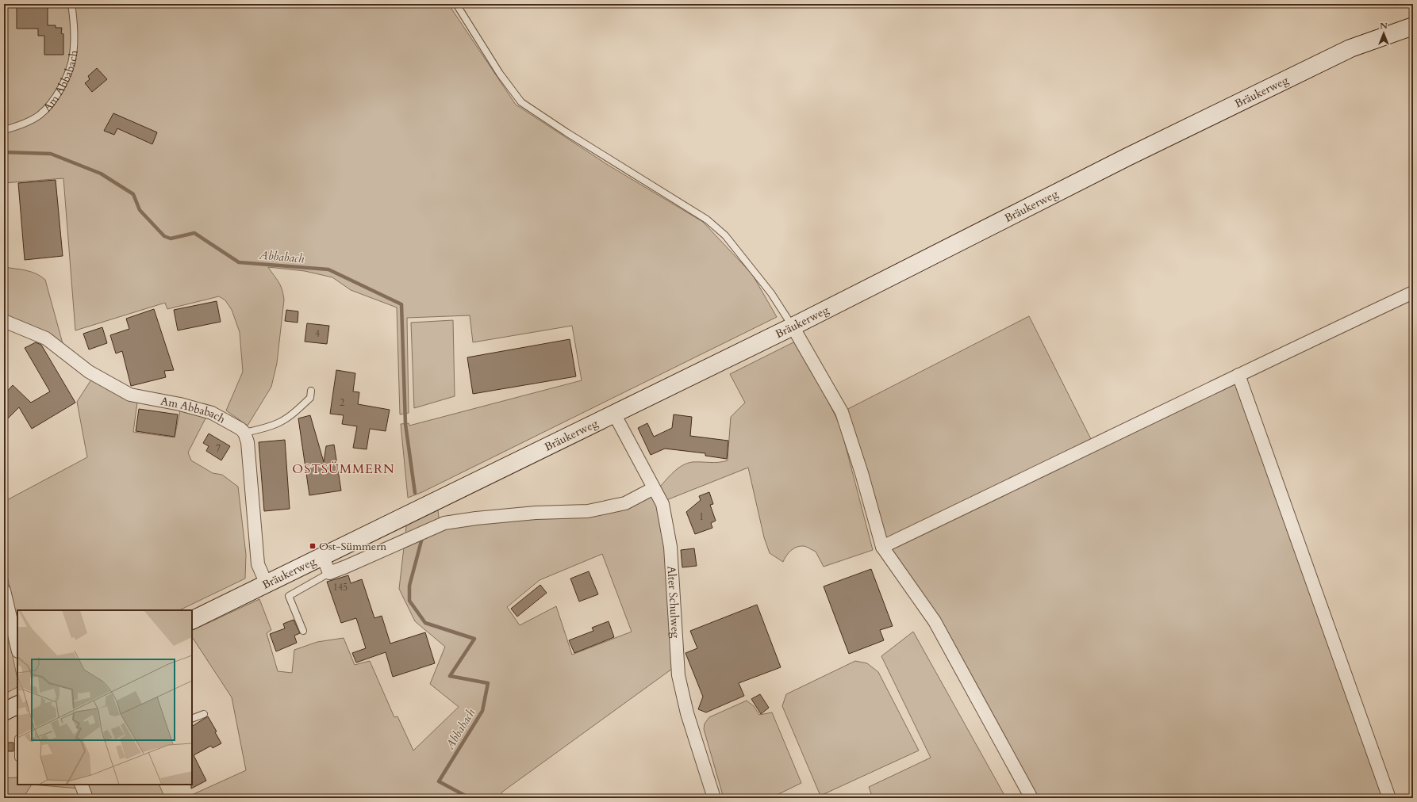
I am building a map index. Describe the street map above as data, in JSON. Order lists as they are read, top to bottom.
{
  "streets": {
    "main road": ["Bräukerweg"],
    "street": ["Am Abbabach", "Alter Schulweg"]
  },
  "crossings": [
    ["Bräukerweg", "Alter Schulweg"]
  ],
  "districts": ["OSTSÜMMERN"],
  "water": ["Abbabach"],
  "places": {
    "transit": ["Ost-Sümmern"]
  },
  "house_numbers": [
    "4",
    "2",
    "7",
    "1",
    "145"
  ],
  "north": "top"
}
